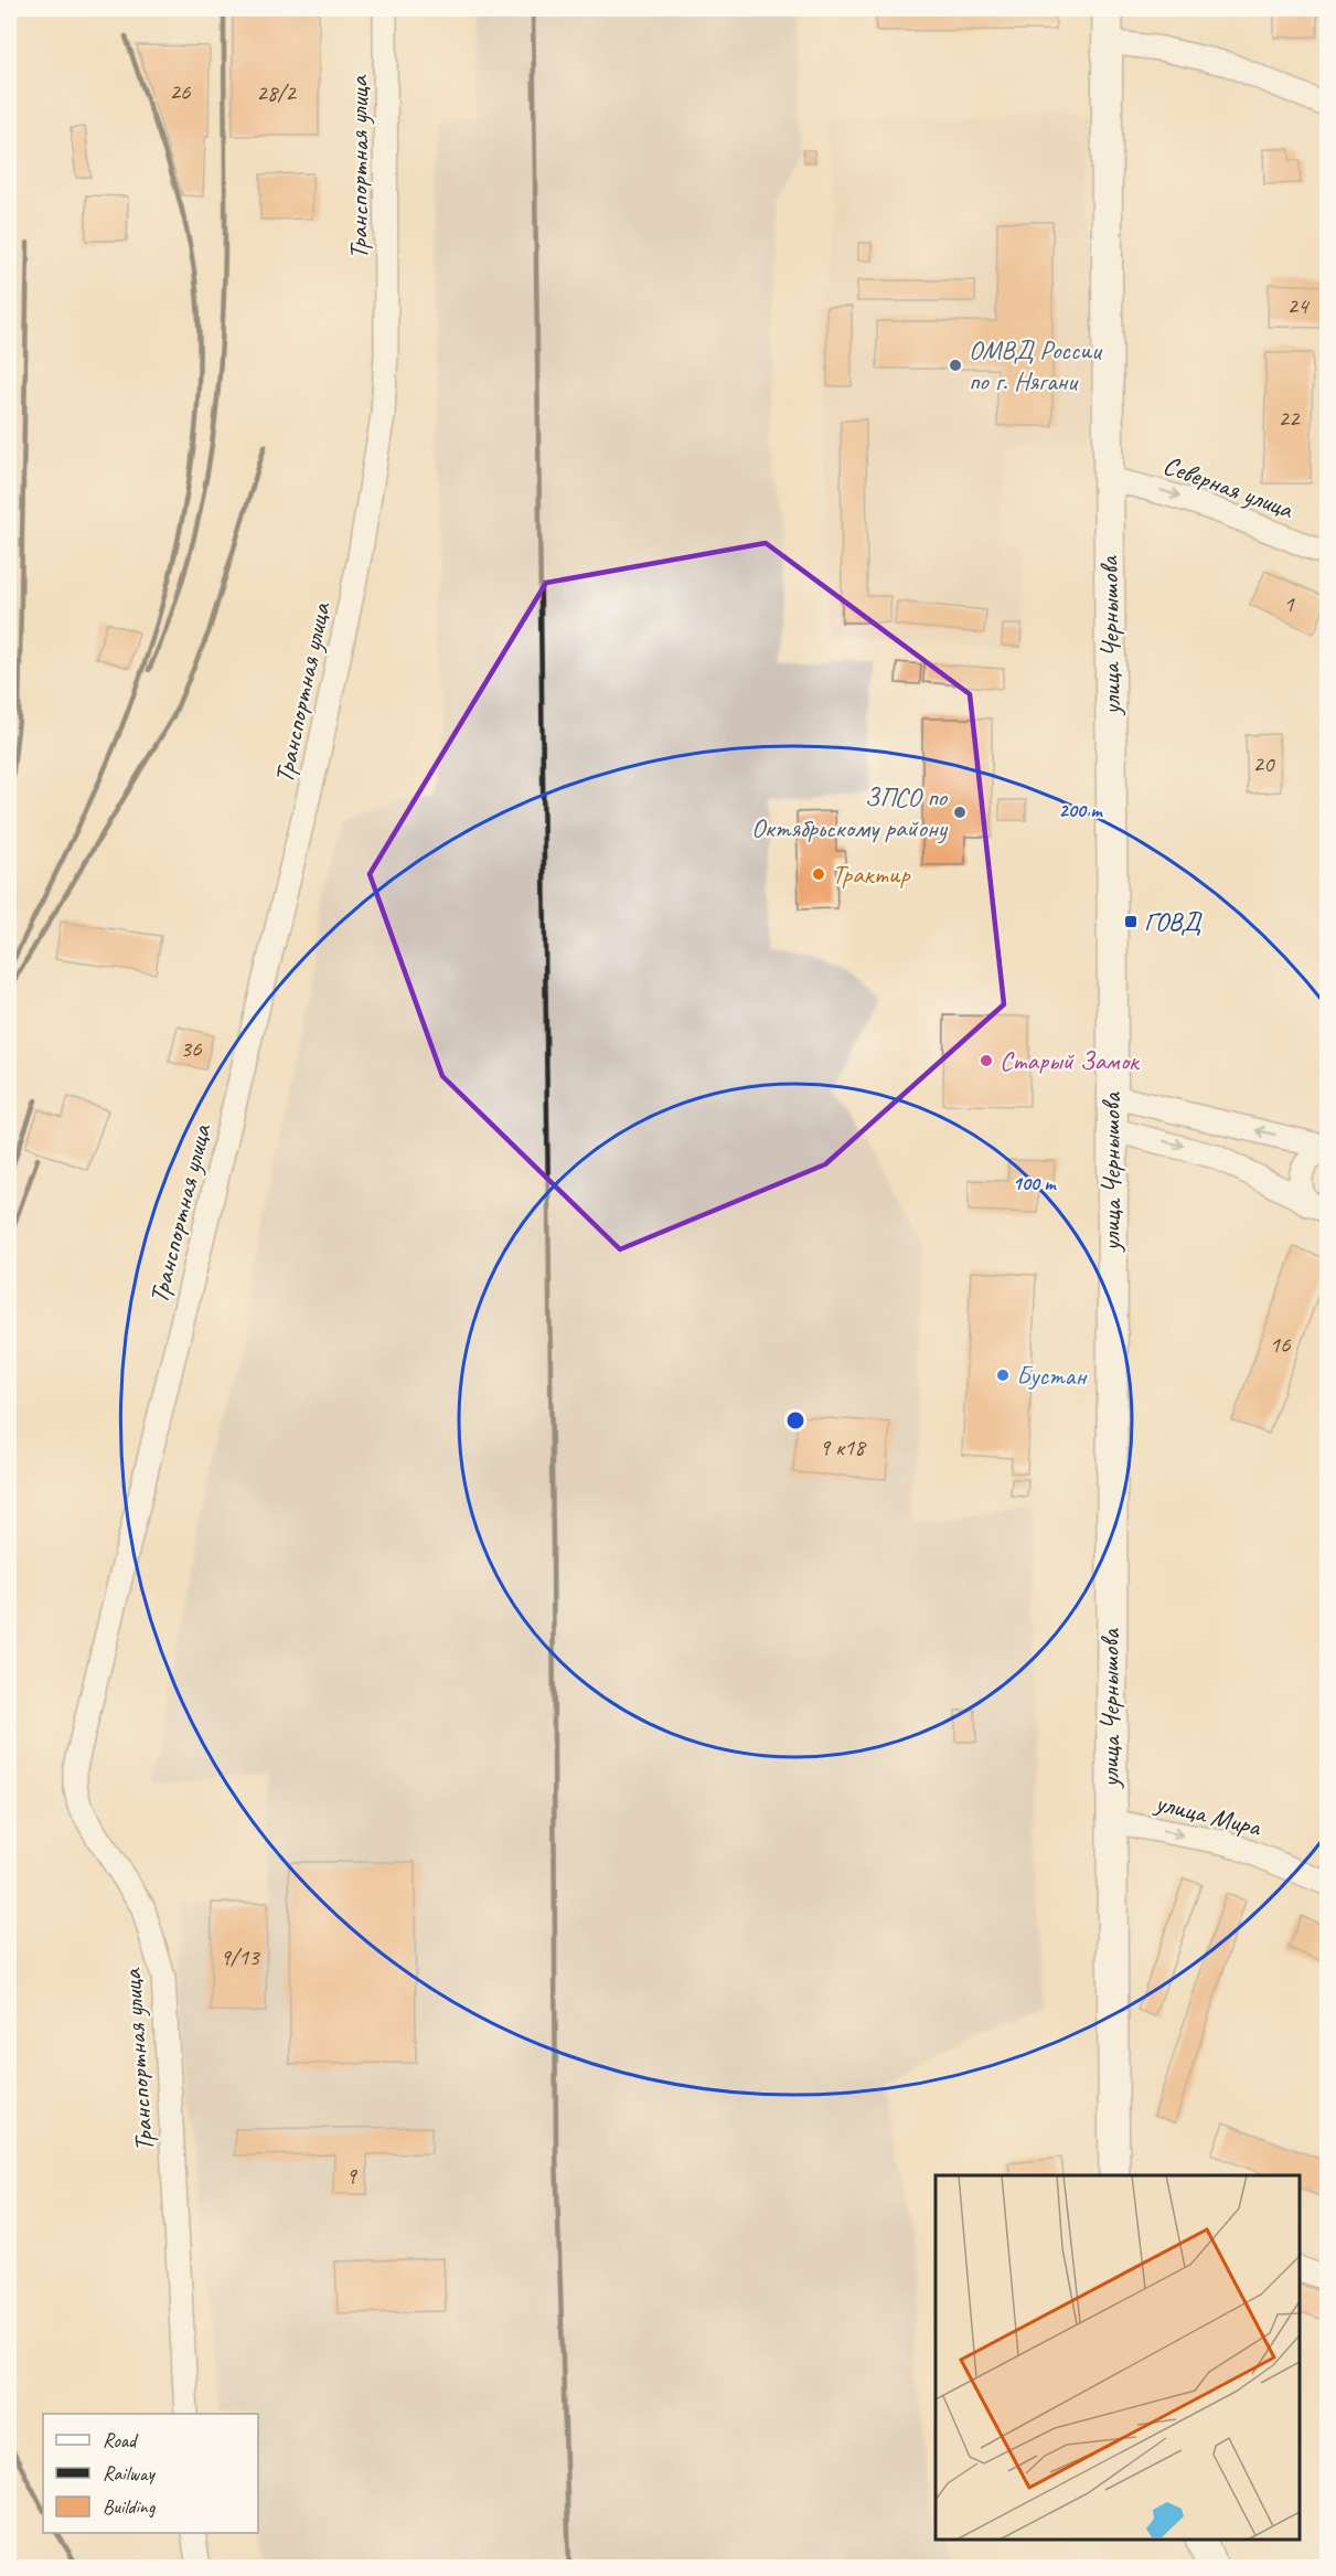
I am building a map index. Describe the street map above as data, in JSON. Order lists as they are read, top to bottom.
{
  "streets": {
    "main road": ["улица Чернышова"],
    "street": ["Транспортная улица", "Северная улица", "улица Мира"]
  },
  "crossings": [
    ["Северная улица", "улица Чернышова"],
    ["улица Чернышова", "улица Мира"]
  ],
  "one_way": ["Северная улица", "улица Мира"],
  "places": {
    "other": [
      "ОМВД России по г. Нягани",
      "ЗПСО по Октябрьскому району",
      "Трактир",
      "Старый Замок",
      "Бустан"
    ],
    "transit": ["ГОВД"]
  },
  "house_numbers": [
    "26",
    "28/2",
    "24",
    "22",
    "1",
    "20",
    "36",
    "16",
    "9 к18",
    "9/13",
    "9"
  ],
  "legend": ["Road", "Railway", "Building"],
  "rings": ["200 m", "100 m"]
}
